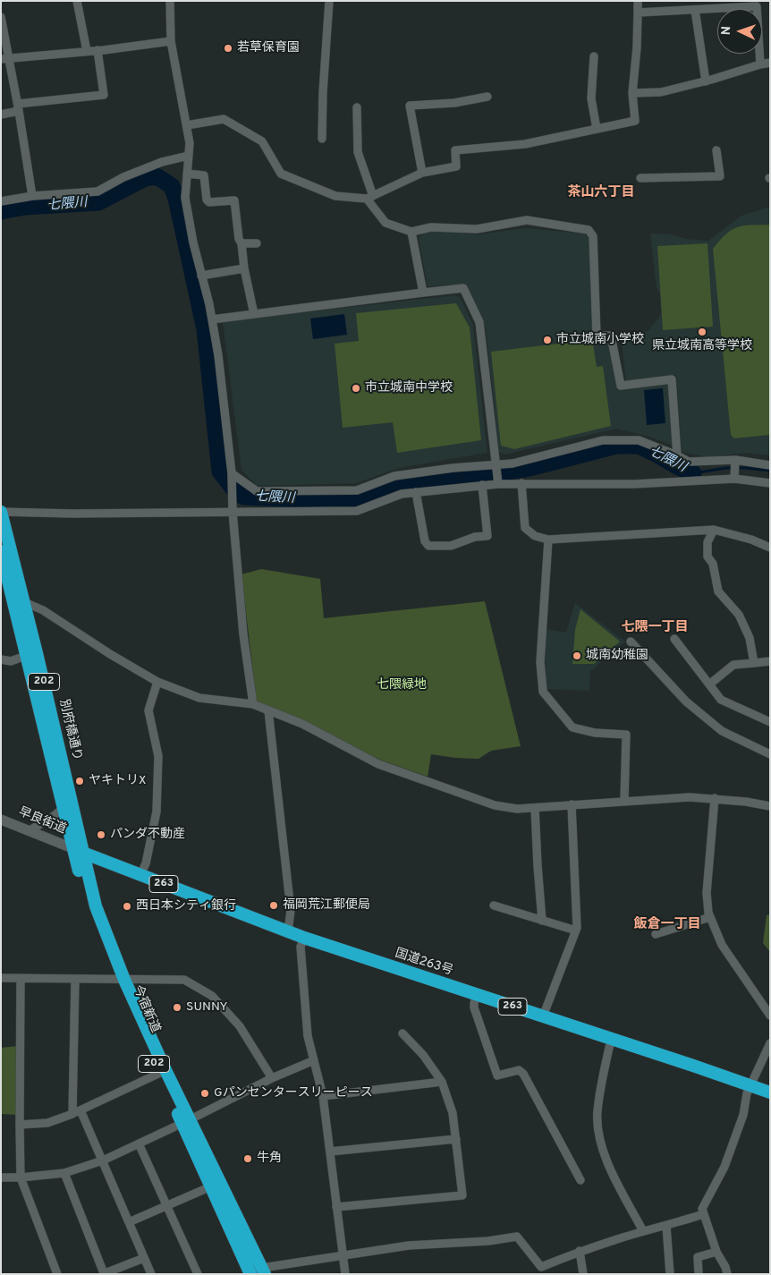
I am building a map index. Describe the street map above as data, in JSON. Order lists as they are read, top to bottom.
{
  "streets": {
    "highway": [
      "202",
      "別府橋通り",
      "263",
      "国道263号",
      "今宿新道"
    ],
    "street": ["早良街道"]
  },
  "crossings": [
    ["別府橋通り", "早良街道"],
    ["別府橋通り", "国道263号"],
    ["別府橋通り", "今宿新道"],
    ["早良街道", "国道263号"],
    ["早良街道", "今宿新道"],
    ["国道263号", "今宿新道"]
  ],
  "districts": ["茶山六丁目", "七隈一丁目", "飯倉一丁目"],
  "water": ["七隈川"],
  "parks": ["七隈緑地"],
  "places": [
    "若草保育園",
    "県立城南高等学校",
    "市立城南小学校",
    "市立城南中学校",
    "城南幼稚園",
    "ヤキトリX",
    "パンダ不動産",
    "福岡荒江郵便局",
    "西日本シティ銀行",
    "SUNNY",
    "Gパンセンタースリーピース",
    "牛角"
  ],
  "north": "left"
}
